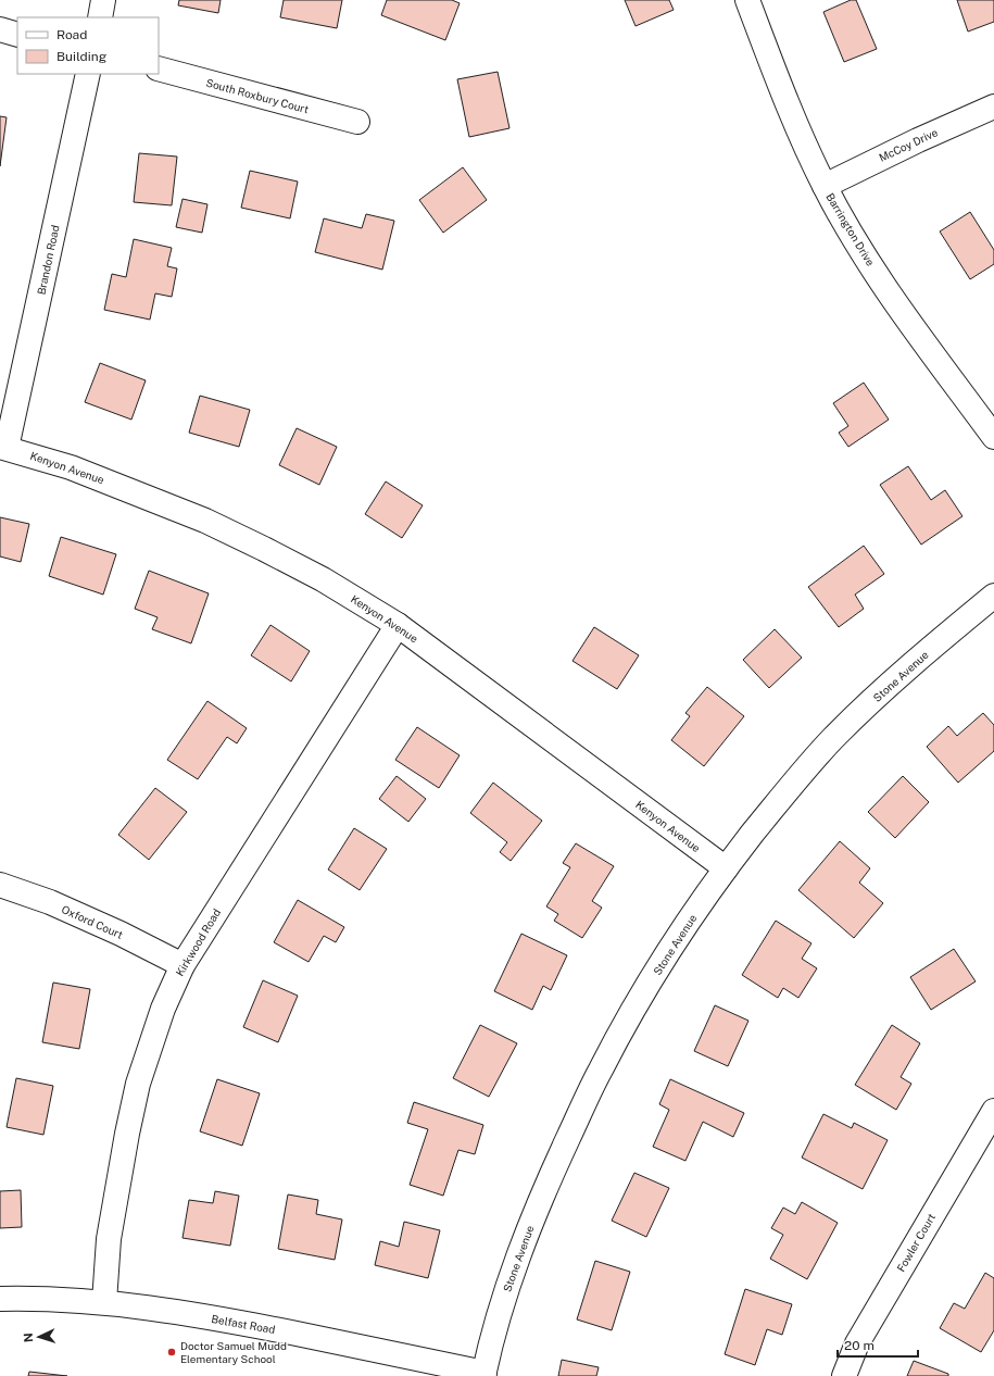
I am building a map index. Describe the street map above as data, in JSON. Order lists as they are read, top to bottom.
{
  "streets": {
    "street": [
      "South Roxbury Court",
      "McCoy Drive",
      "Barrington Drive",
      "Brandon Road",
      "Kenyon Avenue",
      "Stone Avenue",
      "Oxford Court",
      "Kirkwood Road",
      "Fowler Court",
      "Belfast Road"
    ]
  },
  "crossings": [
    ["McCoy Drive", "Barrington Drive"],
    ["Brandon Road", "Kenyon Avenue"],
    ["Kenyon Avenue", "Stone Avenue"],
    ["Kenyon Avenue", "Kirkwood Road"],
    ["Stone Avenue", "Belfast Road"],
    ["Oxford Court", "Kirkwood Road"],
    ["Kirkwood Road", "Belfast Road"]
  ],
  "places": ["Doctor Samuel Mudd Elementary School"],
  "legend": ["Road", "Building"],
  "scale_bar": "20 m",
  "north": "left"
}
